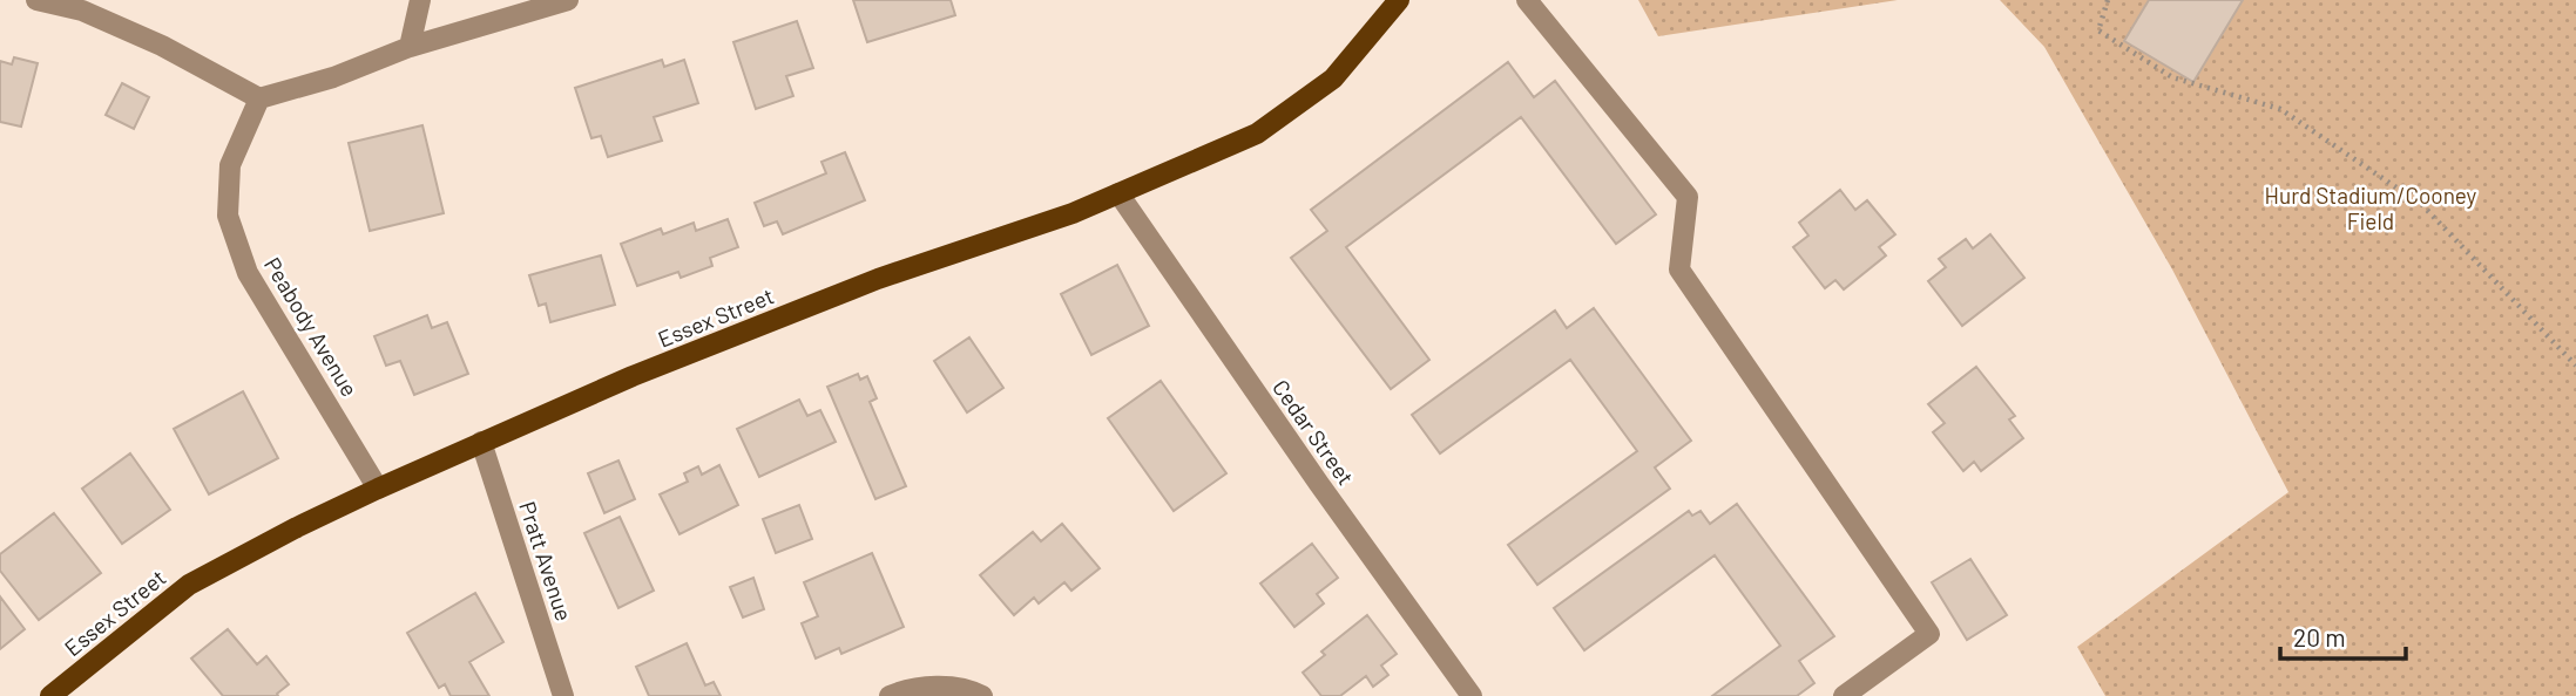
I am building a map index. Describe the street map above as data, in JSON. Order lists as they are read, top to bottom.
{
  "streets": {
    "main road": ["Essex Street"],
    "street": ["Peabody Avenue", "Cedar Street", "Pratt Avenue"]
  },
  "crossings": [
    ["Essex Street", "Peabody Avenue"],
    ["Essex Street", "Cedar Street"],
    ["Essex Street", "Pratt Avenue"]
  ],
  "parks": ["Hurd Stadium/Cooney Field"],
  "scale_bar": "20 m"
}
